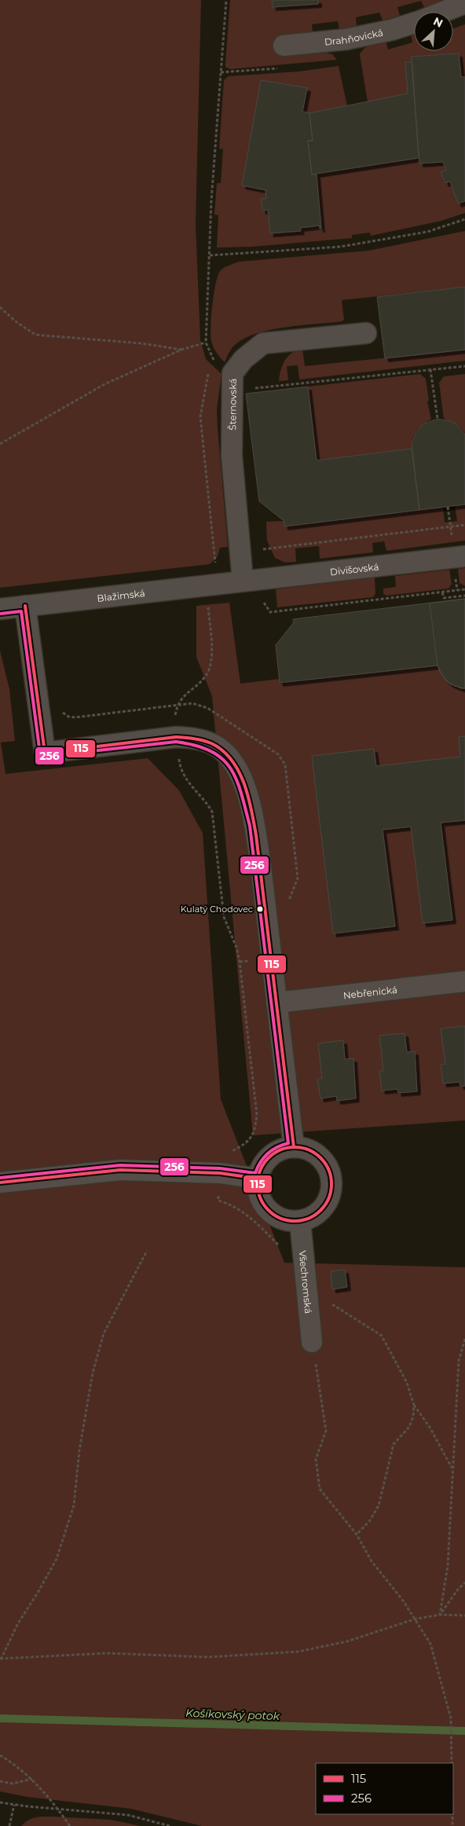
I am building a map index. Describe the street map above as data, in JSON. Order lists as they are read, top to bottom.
{
  "streets": {
    "street": [
      "Drahňovická",
      "Šternovská",
      "Divišovská",
      "Blažimská",
      "Nebřenická",
      "Všechromská"
    ]
  },
  "crossings": [
    ["Šternovská", "Divišovská"],
    ["Šternovská", "Blažimská"],
    ["Divišovská", "Blažimská"]
  ],
  "water": ["Košíkovský potok"],
  "places": ["Kulatý Chodovec"],
  "lines": ["transit line 115", "transit line 256"],
  "legend": ["115", "256"],
  "north": "top right"
}
